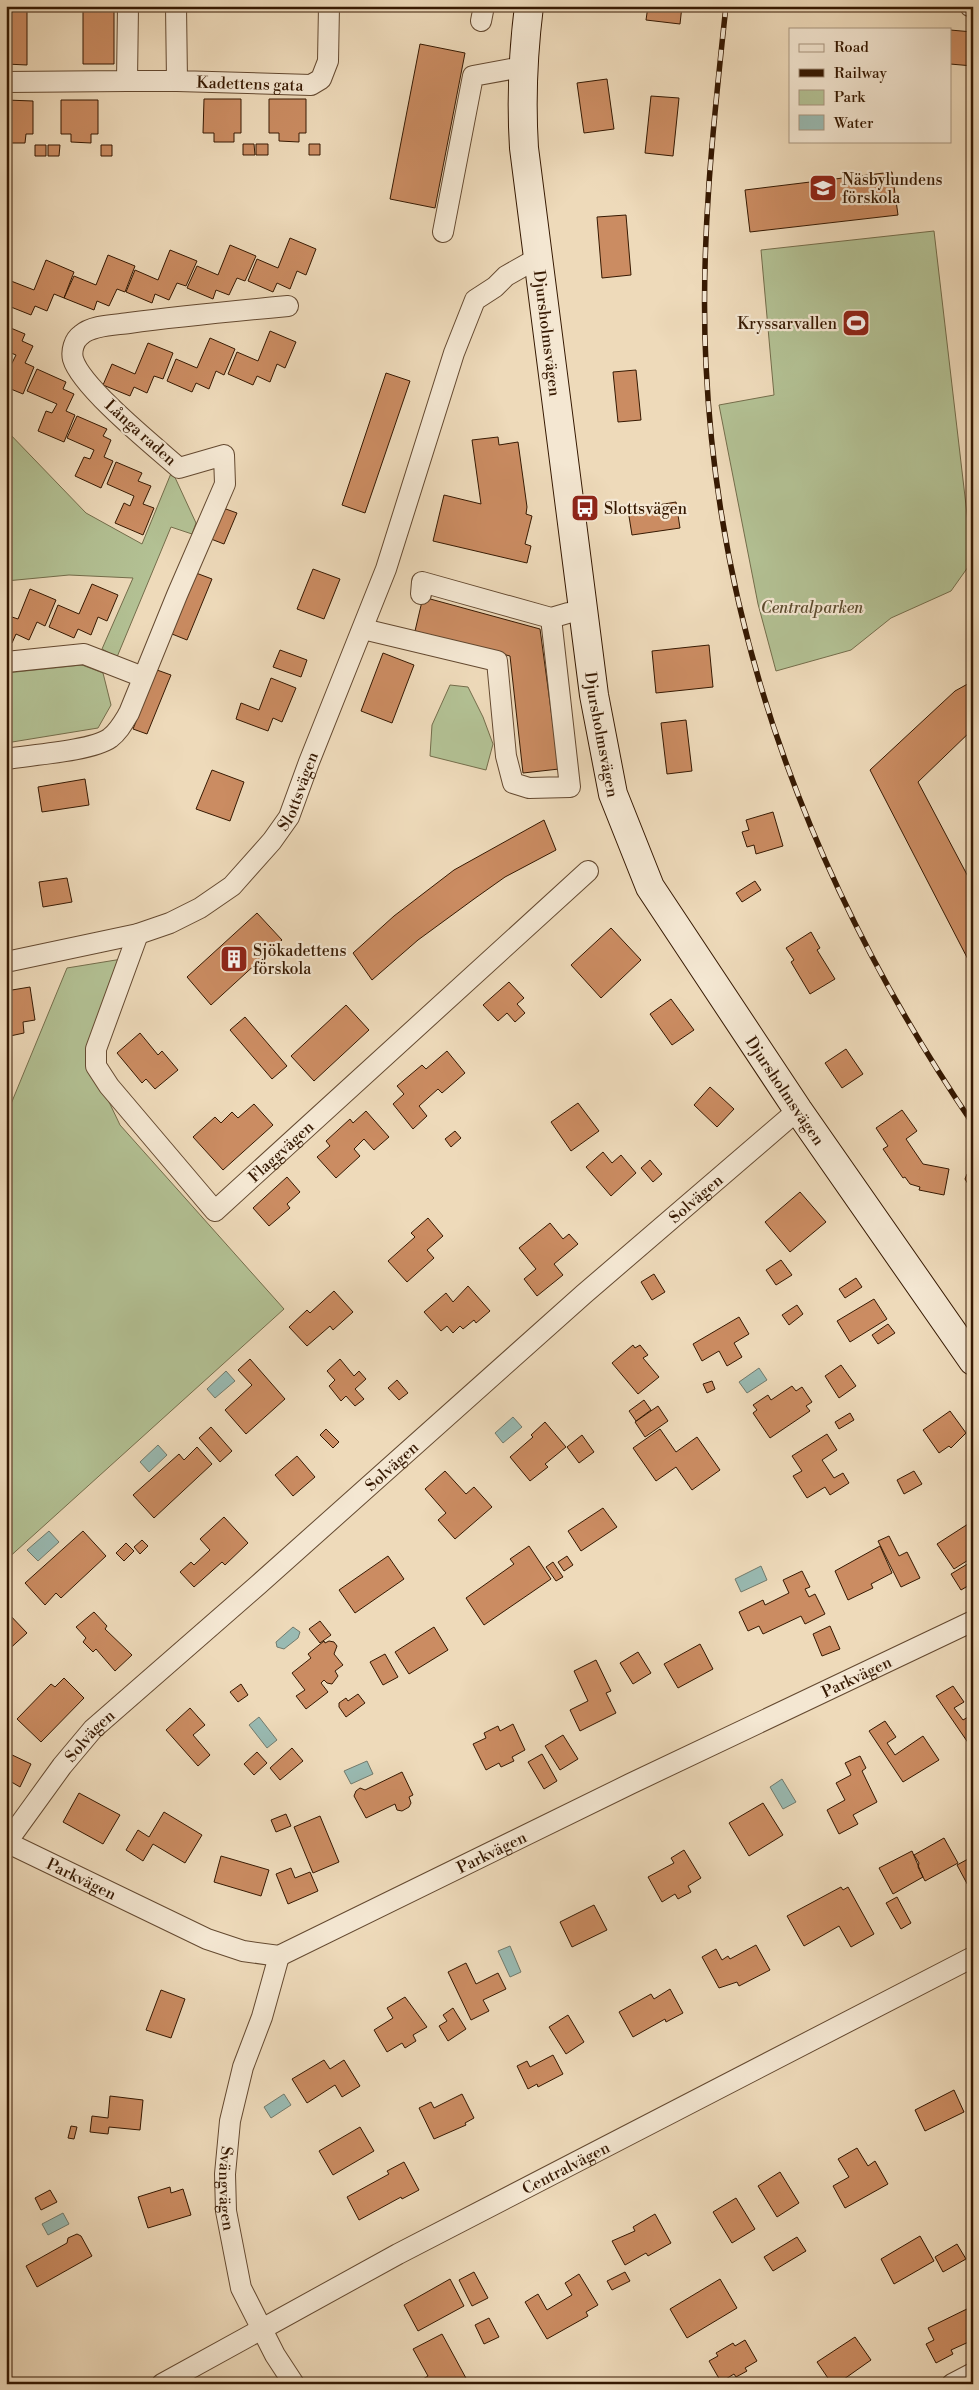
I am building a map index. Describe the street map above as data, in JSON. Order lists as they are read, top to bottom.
{
  "streets": {
    "street": [
      "Kadettens gata",
      "Djursholmsvägen",
      "Långa raden",
      "Slottsvägen",
      "Flaggvägen",
      "Solvägen",
      "Parkvägen",
      "Centralvägen",
      "Svängvägen"
    ]
  },
  "crossings": [
    ["Djursholmsvägen", "Slottsvägen"],
    ["Djursholmsvägen", "Solvägen"],
    ["Slottsvägen", "Flaggvägen"],
    ["Solvägen", "Parkvägen"],
    ["Parkvägen", "Svängvägen"],
    ["Centralvägen", "Svängvägen"]
  ],
  "parks": ["Centralparken"],
  "places": {
    "school or university": ["Näsbylundens förskola"],
    "sports": ["Kryssarvallen"],
    "bus stop": ["Slottsvägen"],
    "building": ["Sjökadettens förskola"]
  },
  "legend": [
    "Road",
    "Railway",
    "Park",
    "Water"
  ]
}
